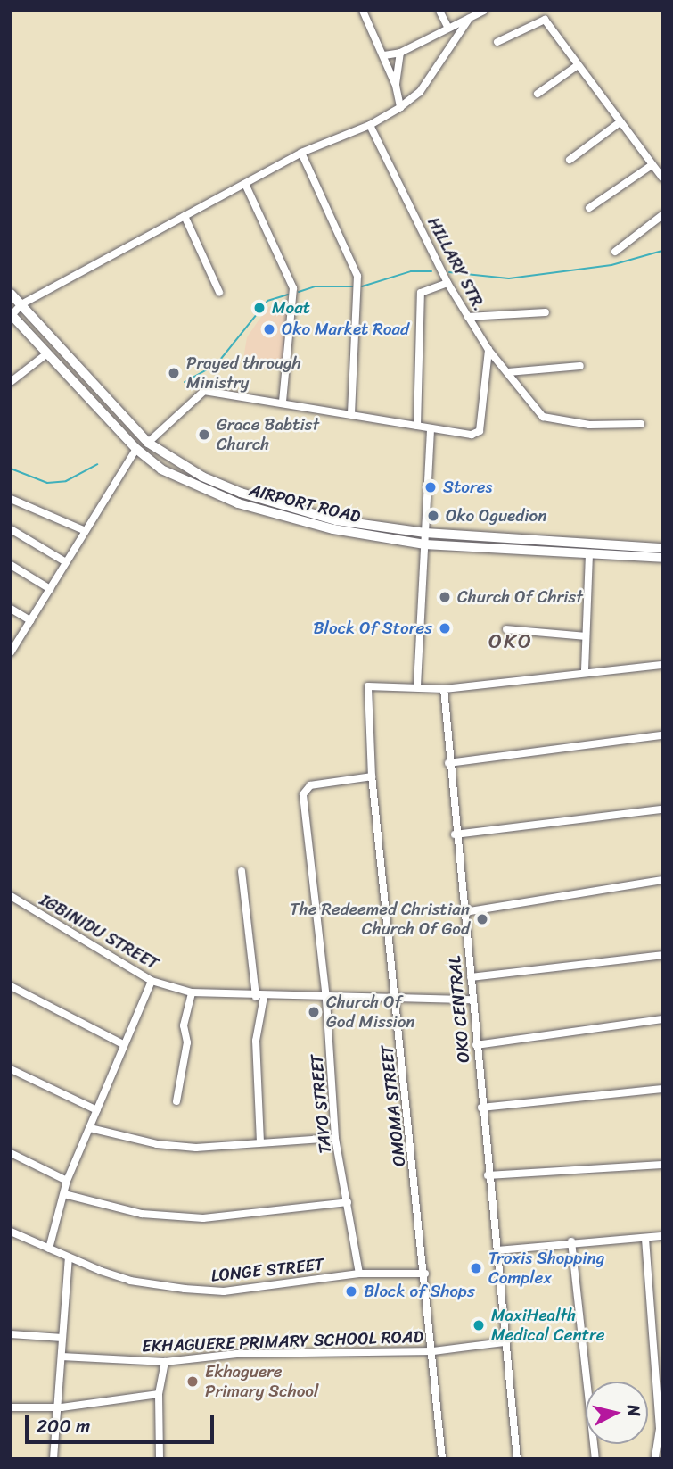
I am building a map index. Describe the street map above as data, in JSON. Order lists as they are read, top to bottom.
{
  "streets": {
    "main road": ["AIRPORT ROAD"],
    "street": [
      "HILLARY STR.",
      "IGBINIDU STREET",
      "OKO CENTRAL",
      "TAYO STREET",
      "OMOMA STREET",
      "LONGE STREET",
      "EKHAGUERE PRIMARY SCHOOL ROAD"
    ]
  },
  "crossings": [
    ["IGBINIDU STREET", "OKO CENTRAL"],
    ["IGBINIDU STREET", "TAYO STREET"],
    ["IGBINIDU STREET", "OMOMA STREET"],
    ["OKO CENTRAL", "EKHAGUERE PRIMARY SCHOOL ROAD"],
    ["TAYO STREET", "OMOMA STREET"],
    ["TAYO STREET", "LONGE STREET"],
    ["OMOMA STREET", "LONGE STREET"],
    ["OMOMA STREET", "EKHAGUERE PRIMARY SCHOOL ROAD"]
  ],
  "districts": ["OKO"],
  "places": [
    "Moat",
    "Oko Market Road",
    "Prayed through Ministry",
    "Grace Babtist Church",
    "Stores",
    "Oko Oguedion",
    "Church Of Christ",
    "Block Of Stores",
    "The Redeemed Christian Church Of God",
    "Church Of God Mission",
    "Troxis Shopping Complex",
    "Block of Shops",
    "MaxiHealth Medical Centre",
    "Ekhaguere Primary School"
  ],
  "scale_bar": "200 m",
  "north": "right"
}
